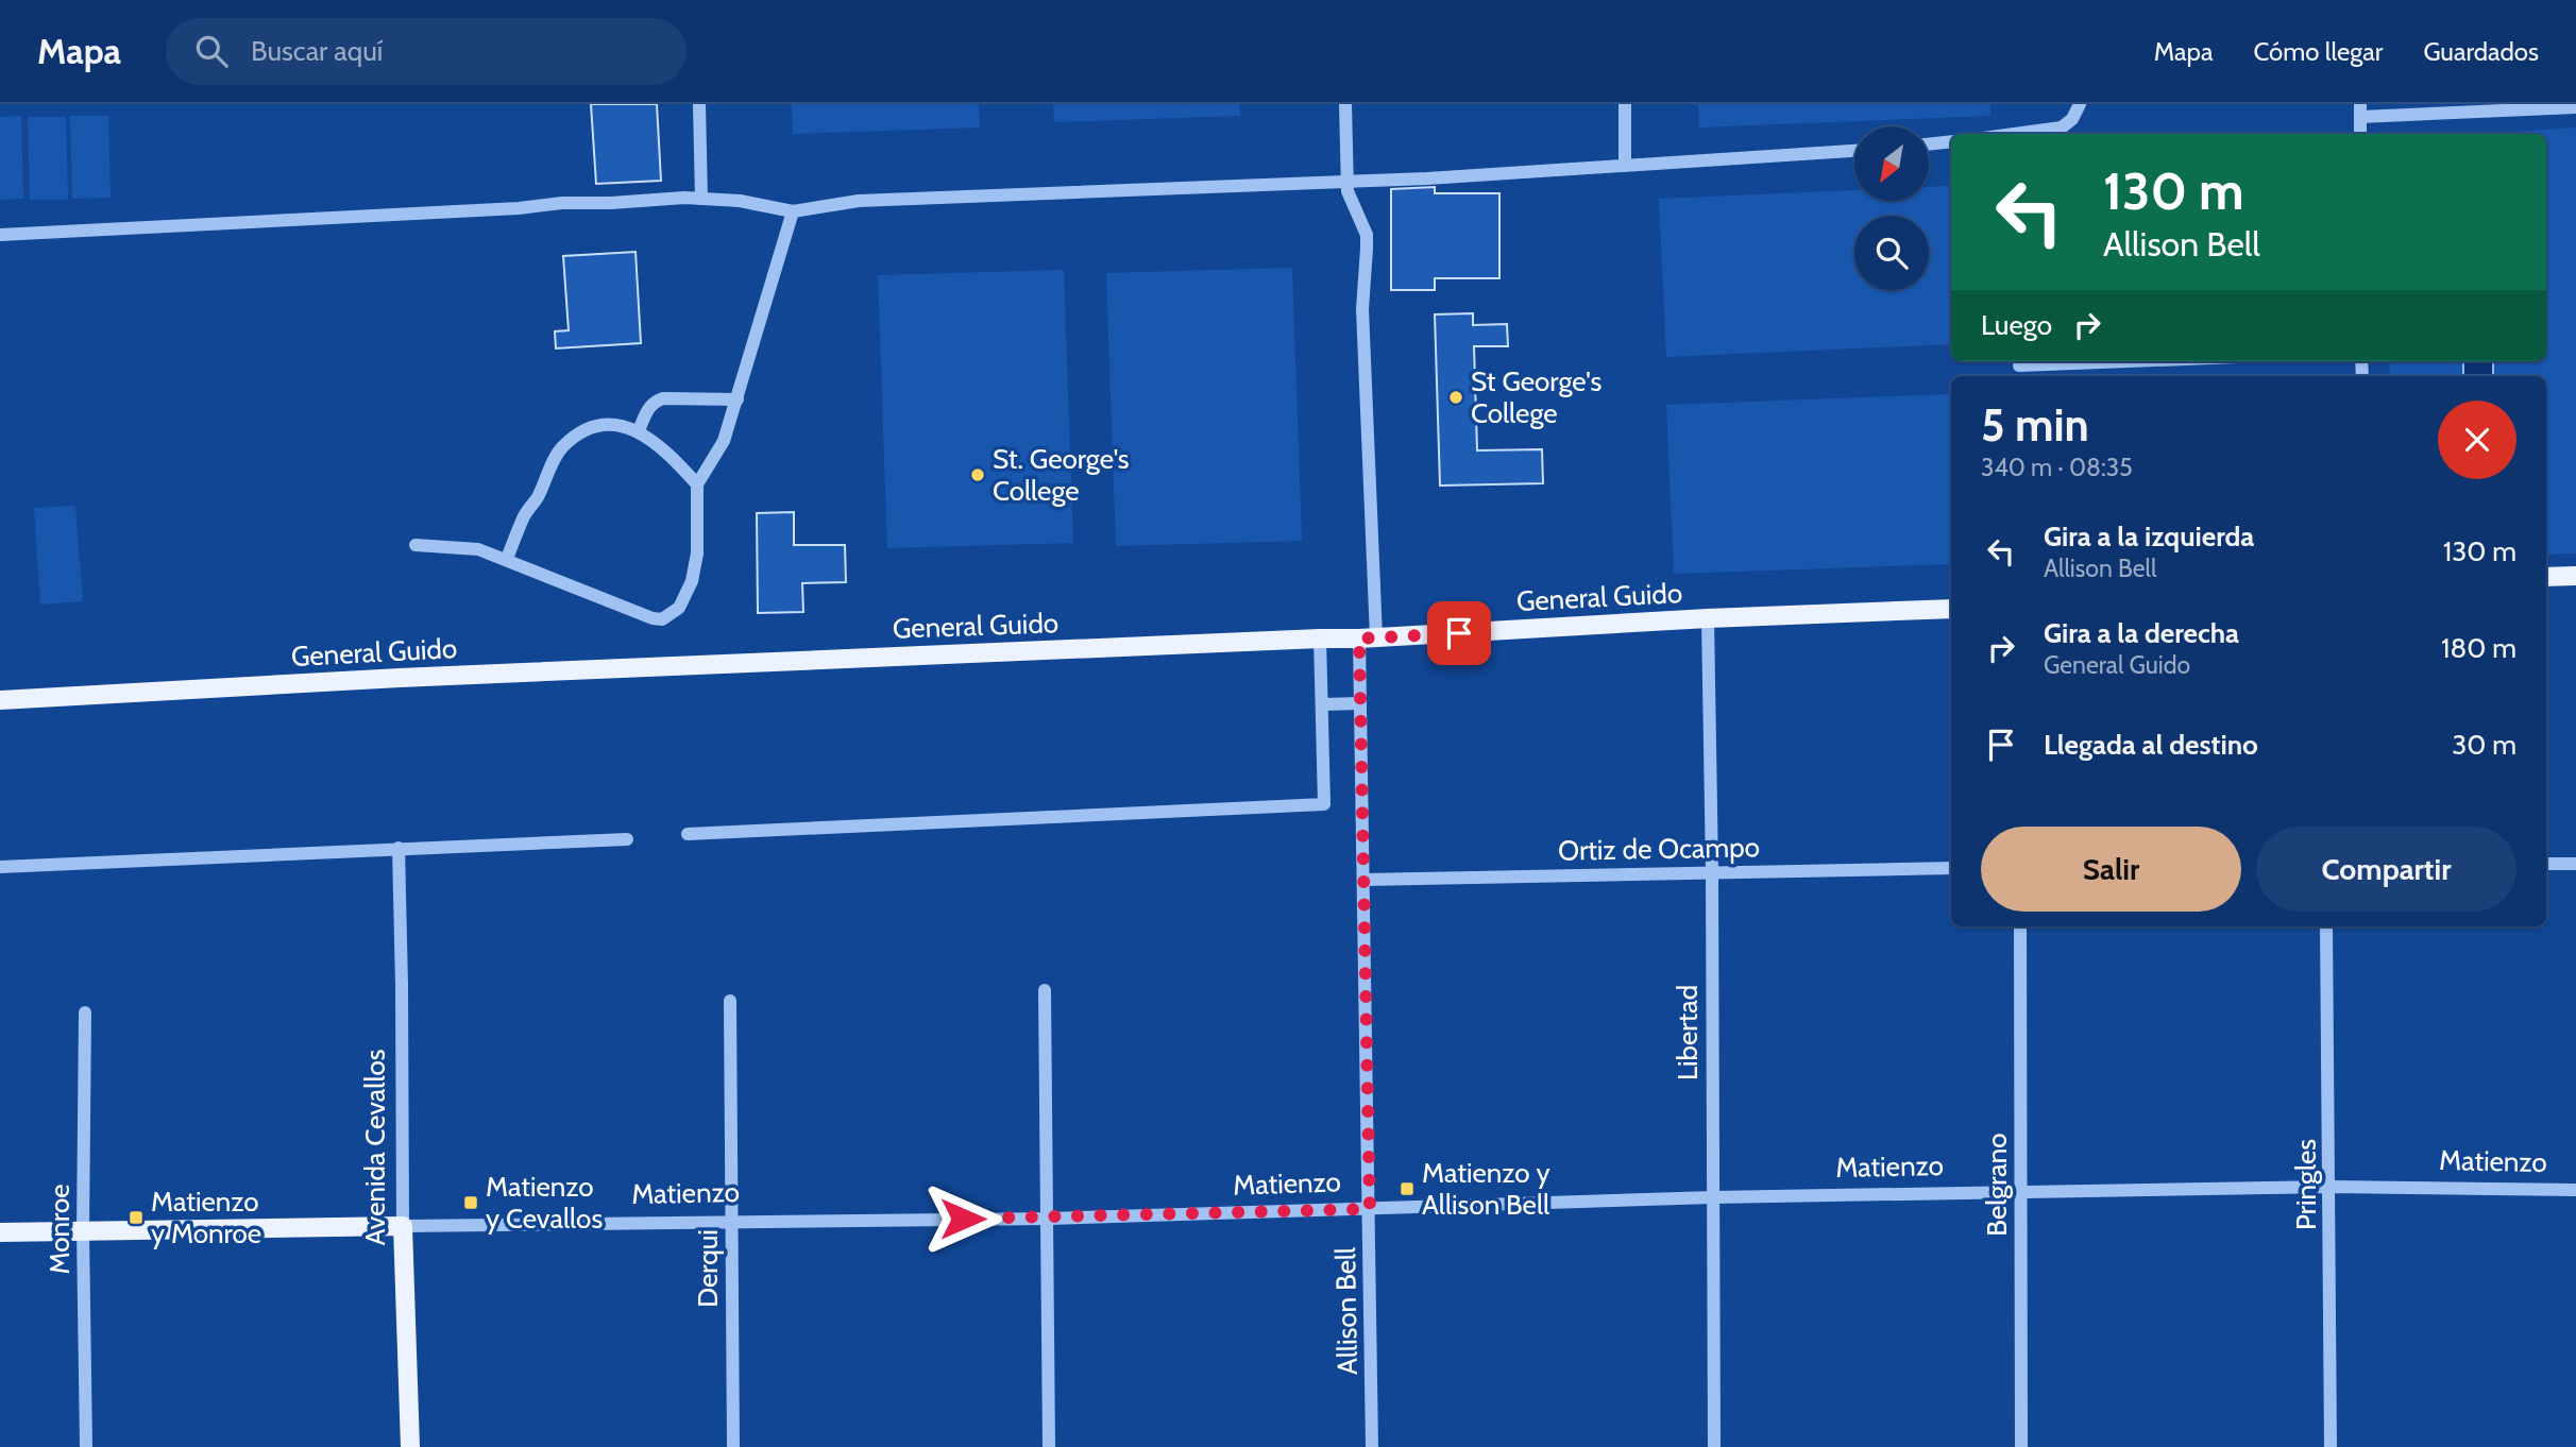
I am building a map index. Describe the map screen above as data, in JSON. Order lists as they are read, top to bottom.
{
  "streets": {
    "main road": ["General Guido", "Avenida Cevallos", "Matienzo"],
    "street": [
      "Ortiz de Ocampo",
      "Libertad",
      "Belgrano",
      "Pringles",
      "Monroe",
      "Derqui",
      "Allison Bell"
    ]
  },
  "crossings": [
    ["General Guido", "Libertad"],
    ["General Guido", "Allison Bell"],
    ["Ortiz de Ocampo", "Libertad"],
    ["Ortiz de Ocampo", "Allison Bell"],
    ["Libertad", "Matienzo"],
    ["Avenida Cevallos", "Matienzo"],
    ["Matienzo", "Belgrano"],
    ["Matienzo", "Pringles"],
    ["Matienzo", "Monroe"],
    ["Matienzo", "Derqui"],
    ["Matienzo", "Allison Bell"]
  ],
  "places": {
    "other": ["St George's College", "St. George's College"],
    "transit": ["Matienzo y Allison Bell", "Matienzo y Cevallos", "Matienzo y Monroe"]
  },
  "north": "bottom left",
  "page": {
    "header": "Mapa",
    "search": "Buscar aquí",
    "nav": ["Mapa", "Cómo llegar", "Guardados"],
    "turn": ["130 m", "Allison Bell"],
    "then": "Luego",
    "heading": ["5 min", "340 m · 08:35"],
    "list": [
      {
        "name": "Gira a la izquierda",
        "note": "Allison Bell",
        "value": "130 m"
      },
      {
        "name": "Gira a la derecha",
        "note": "General Guido",
        "value": "180 m"
      },
      {
        "name": "Llegada al destino",
        "value": "30 m"
      }
    ],
    "buttons": ["Salir", "Compartir"]
  }
}
